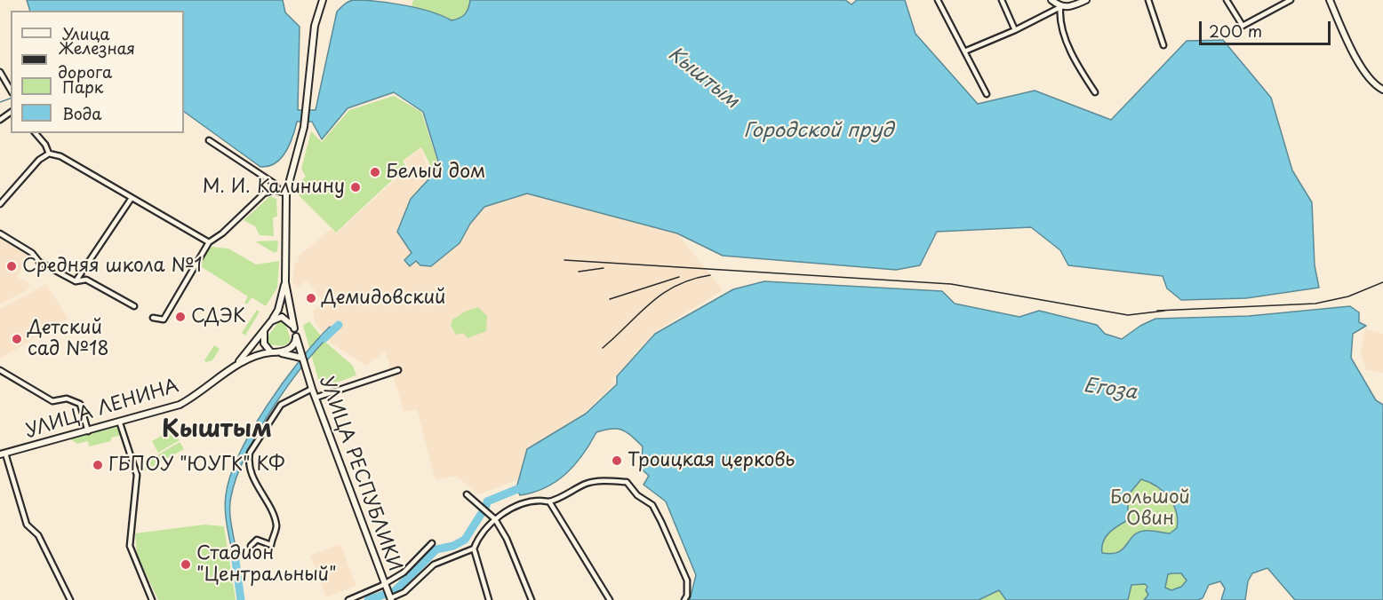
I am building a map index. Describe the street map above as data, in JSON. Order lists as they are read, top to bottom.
{
  "streets": {
    "main road": ["УЛИЦА ЛЕНИНА", "УЛИЦА РЕСПУБЛИКИ"]
  },
  "districts": ["Кыштым"],
  "water": ["Кыштым", "Городской пруд", "Егоза"],
  "parks": ["Большой Овин"],
  "places": [
    "Белый дом",
    "М. И. Калинину",
    "Средняя школа №1",
    "Демидовский",
    "СДЭК",
    "Детский сад №18",
    "Троицкая церковь",
    "ГБПОУ \"ЮУГК\" КФ",
    "Стадион \"Центральный\""
  ],
  "legend": [
    "Улица",
    "Железная дорога",
    "Парк",
    "Вода"
  ],
  "scale_bar": "200 m"
}
